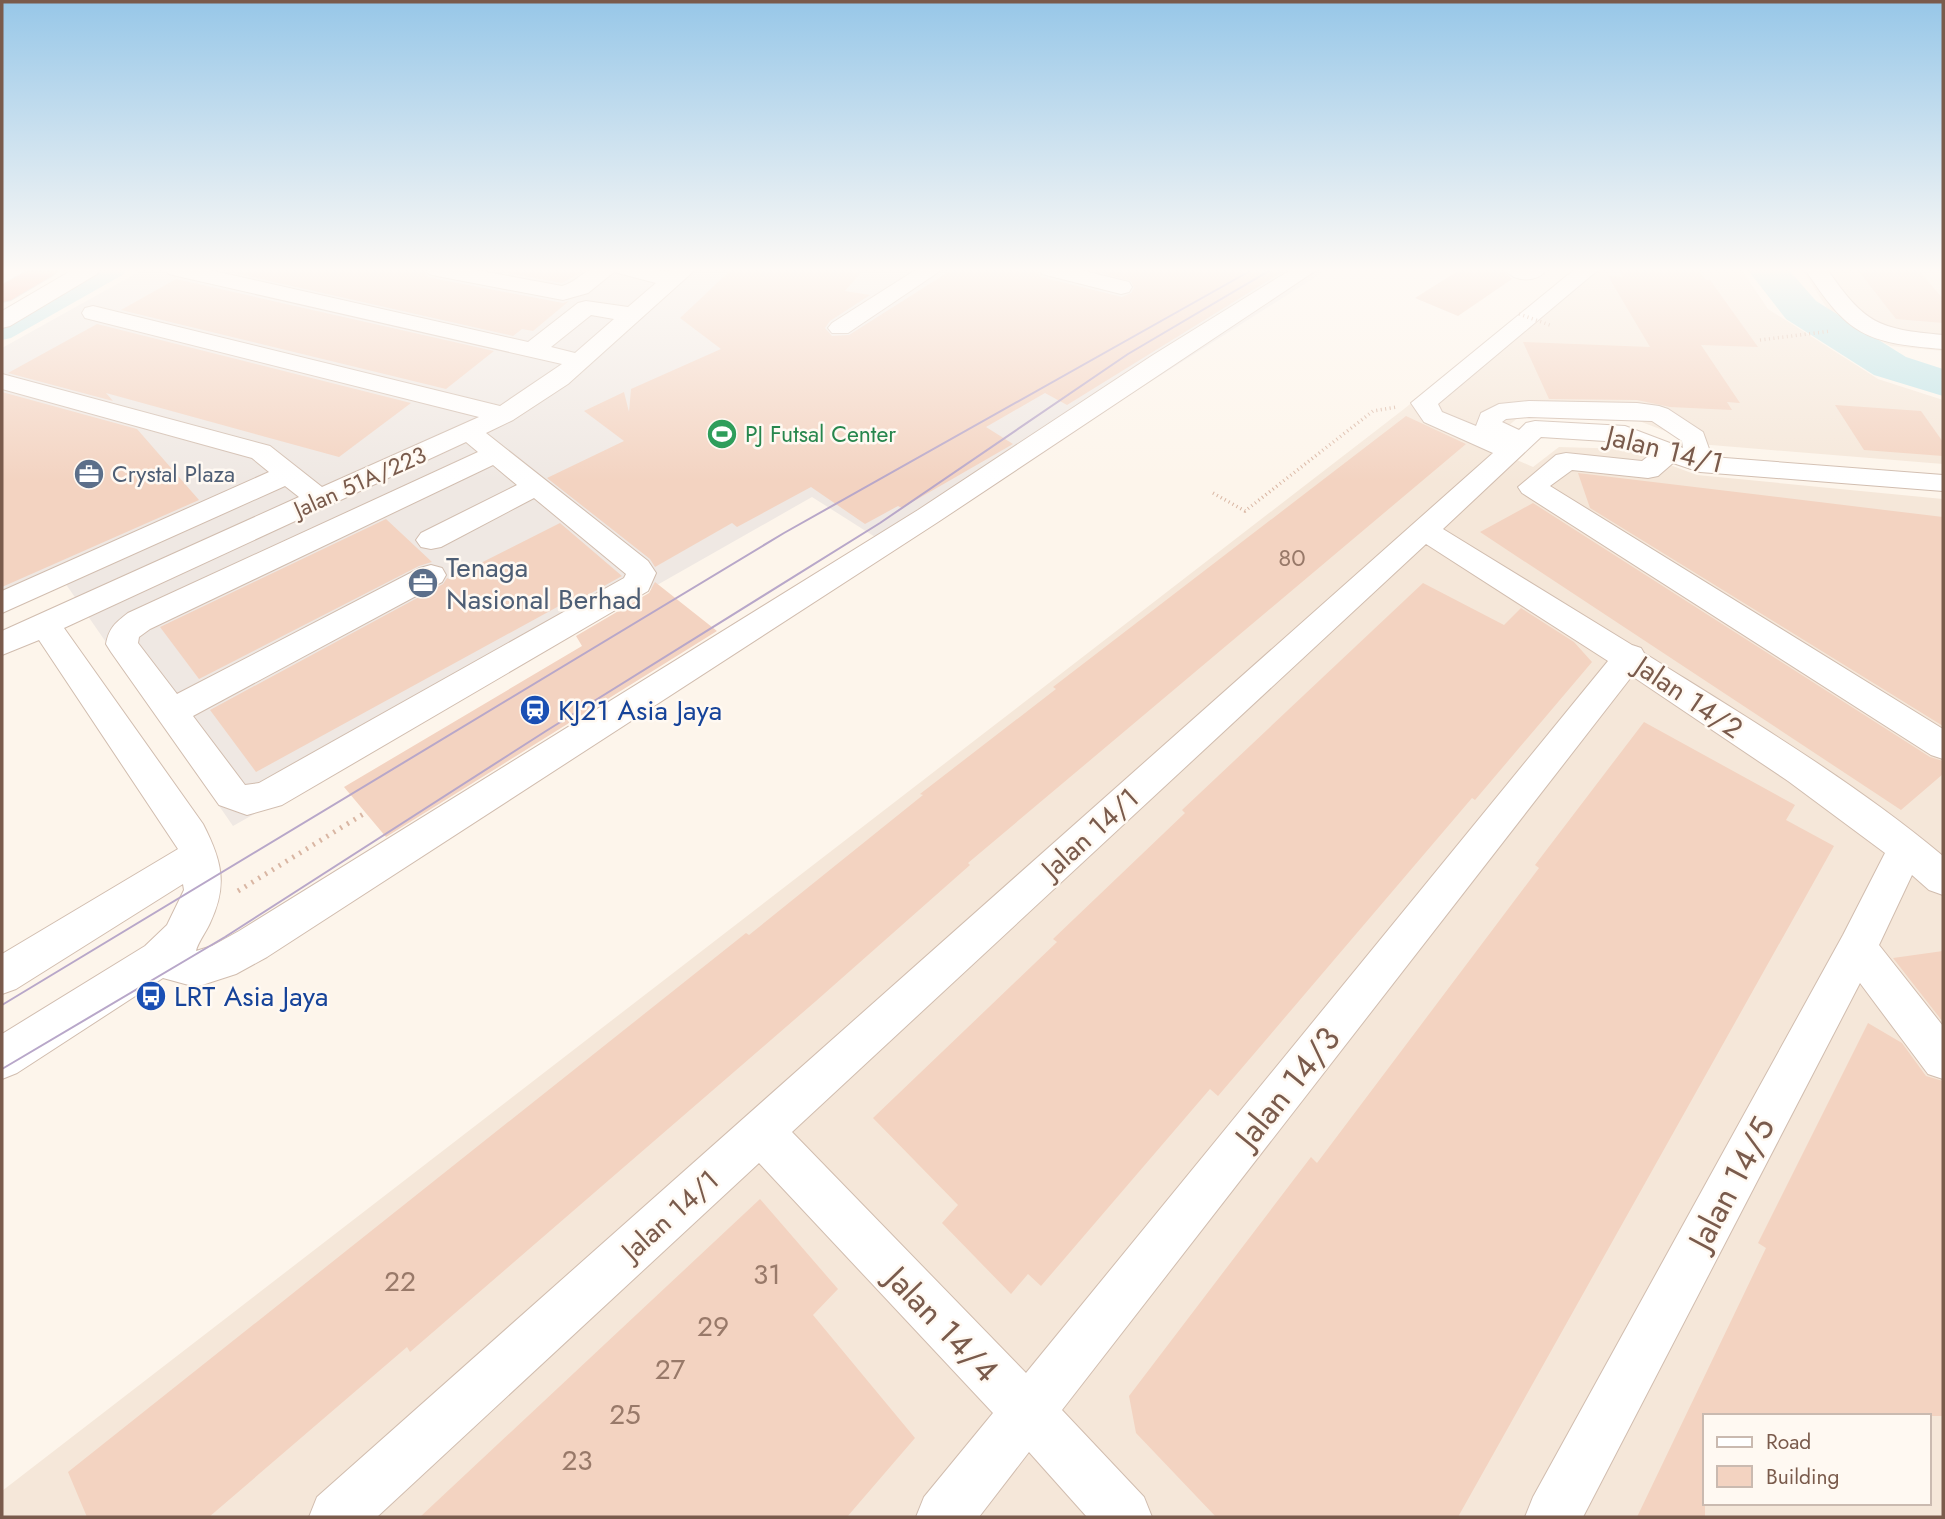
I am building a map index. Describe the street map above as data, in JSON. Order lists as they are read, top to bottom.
{
  "streets": {
    "street": [
      "Jalan 14/1",
      "Jalan 51A/223",
      "Jalan 14/2",
      "Jalan 14/3",
      "Jalan 14/5",
      "Jalan 14/4"
    ]
  },
  "crossings": [
    ["Jalan 14/1", "Jalan 14/2"],
    ["Jalan 14/1", "Jalan 14/4"],
    ["Jalan 14/2", "Jalan 14/3"],
    ["Jalan 14/2", "Jalan 14/5"],
    ["Jalan 14/3", "Jalan 14/4"]
  ],
  "places": {
    "sports": ["PJ Futsal Center"],
    "office": ["Crystal Plaza", "Tenaga Nasional Berhad"],
    "station": ["KJ21 Asia Jaya"],
    "bus stop": ["LRT Asia Jaya"]
  },
  "house_numbers": [
    "80",
    "31",
    "22",
    "29",
    "27",
    "25",
    "23"
  ],
  "legend": ["Road", "Building"]
}
